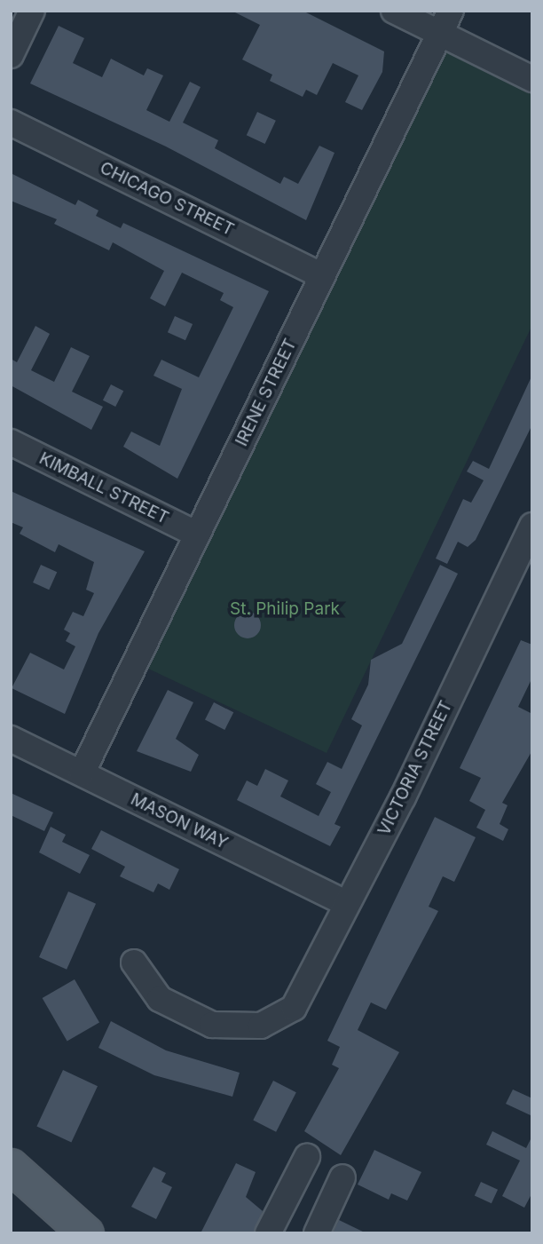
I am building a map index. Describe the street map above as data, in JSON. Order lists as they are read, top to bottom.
{
  "streets": {
    "street": [
      "CHICAGO STREET",
      "IRENE STREET",
      "KIMBALL STREET",
      "VICTORIA STREET",
      "MASON WAY"
    ]
  },
  "crossings": [
    ["CHICAGO STREET", "IRENE STREET"],
    ["IRENE STREET", "KIMBALL STREET"],
    ["IRENE STREET", "MASON WAY"],
    ["VICTORIA STREET", "MASON WAY"]
  ],
  "parks": ["St. Philip Park"]
}
